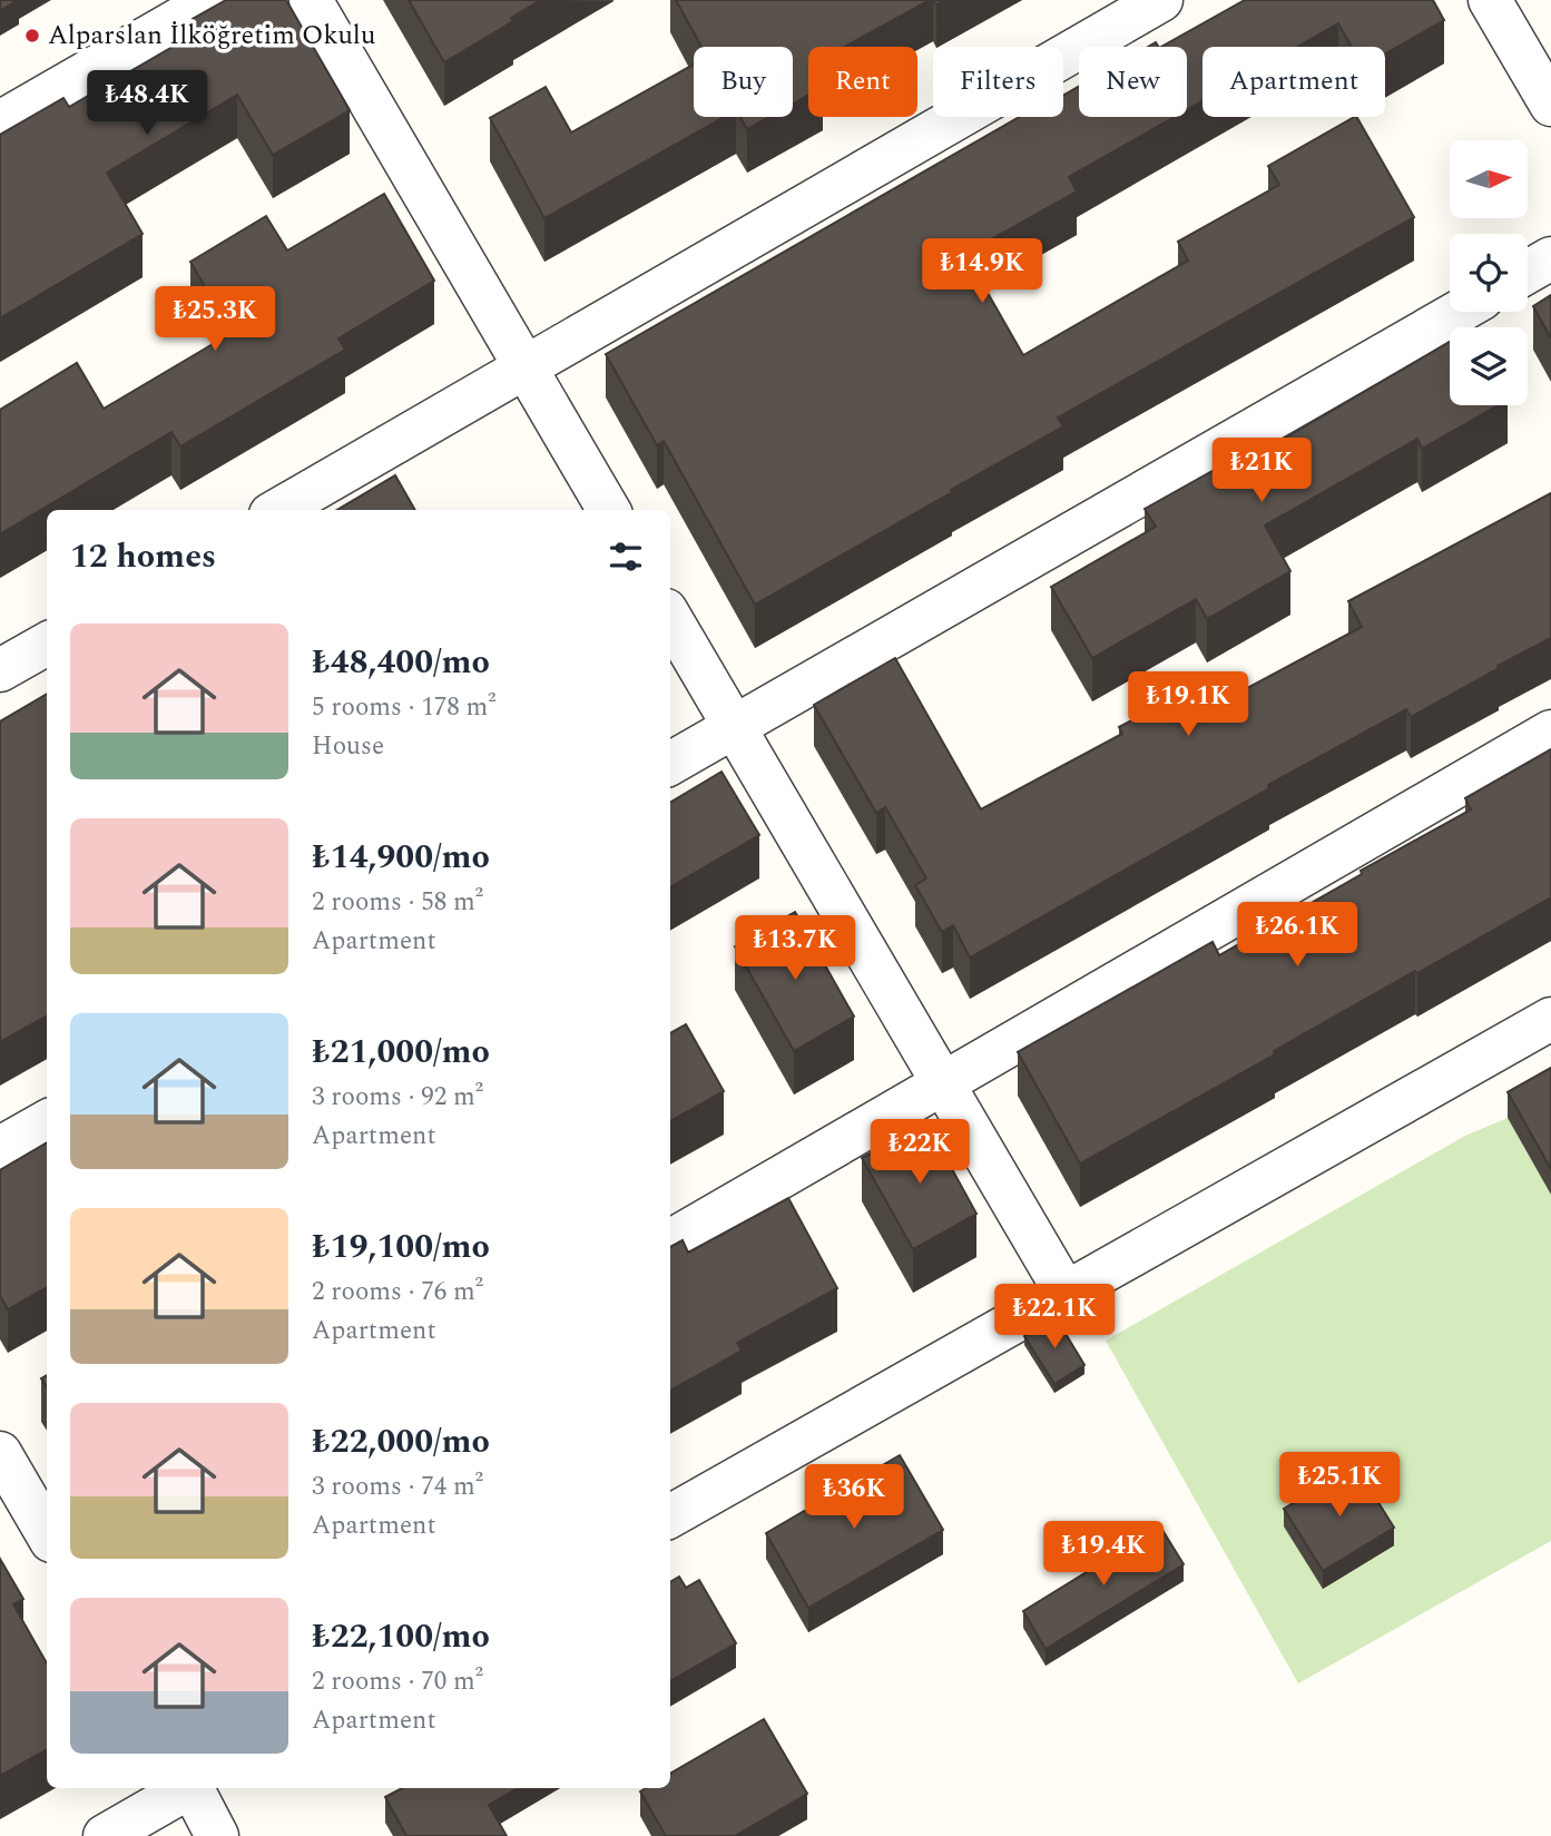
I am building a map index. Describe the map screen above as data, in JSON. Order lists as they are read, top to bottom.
{
  "places": ["Alparslan İlköğretim Okulu"],
  "north": "right",
  "page": {
    "chip": [
      "Buy",
      "Rent",
      "Filters",
      "New",
      "Apartment"
    ],
    "price": [
      "₺48.4K",
      "₺14.9K",
      "₺25.3K",
      "₺21K",
      "₺19.1K",
      "₺26.1K",
      "₺13.7K",
      "₺22K",
      "₺22.1K",
      "₺25.1K",
      "₺36K",
      "₺19.4K"
    ],
    "heading": "12 homes",
    "list": [
      {
        "name": "₺48,400/mo",
        "note": "5 rooms · 178 m² · House"
      },
      {
        "name": "₺14,900/mo",
        "note": "2 rooms · 58 m² · Apartment"
      },
      {
        "name": "₺21,000/mo",
        "note": "3 rooms · 92 m² · Apartment"
      },
      {
        "name": "₺19,100/mo",
        "note": "2 rooms · 76 m² · Apartment"
      },
      {
        "name": "₺22,000/mo",
        "note": "3 rooms · 74 m² · Apartment"
      },
      {
        "name": "₺22,100/mo",
        "note": "2 rooms · 70 m² · Apartment"
      }
    ]
  }
}
